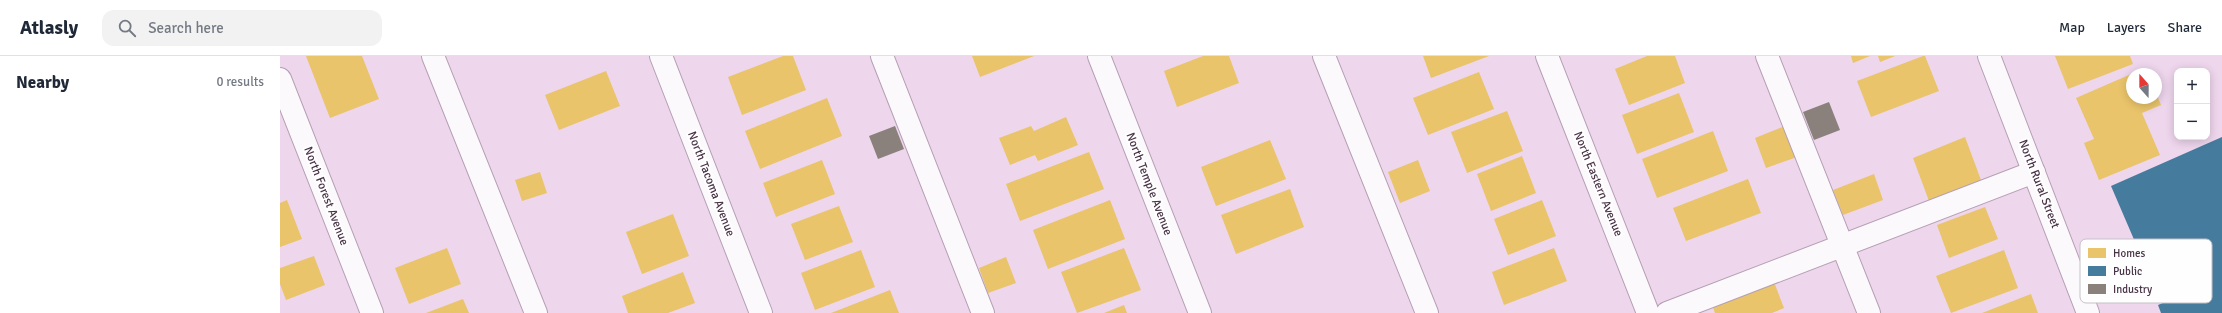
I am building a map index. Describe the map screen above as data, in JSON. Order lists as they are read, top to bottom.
{
  "streets": {
    "street": [
      "North Tacoma Avenue",
      "North Temple Avenue",
      "North Eastern Avenue",
      "North Rural Street",
      "North Forest Avenue"
    ]
  },
  "legend": ["Homes", "Public", "Industry"],
  "north": "top",
  "page": {
    "header": "Atlasly",
    "search": "Search here",
    "nav": ["Map", "Layers", "Share"],
    "heading": ["Nearby", "0 results"],
    "map_buttons": ["+", "−"]
  }
}
